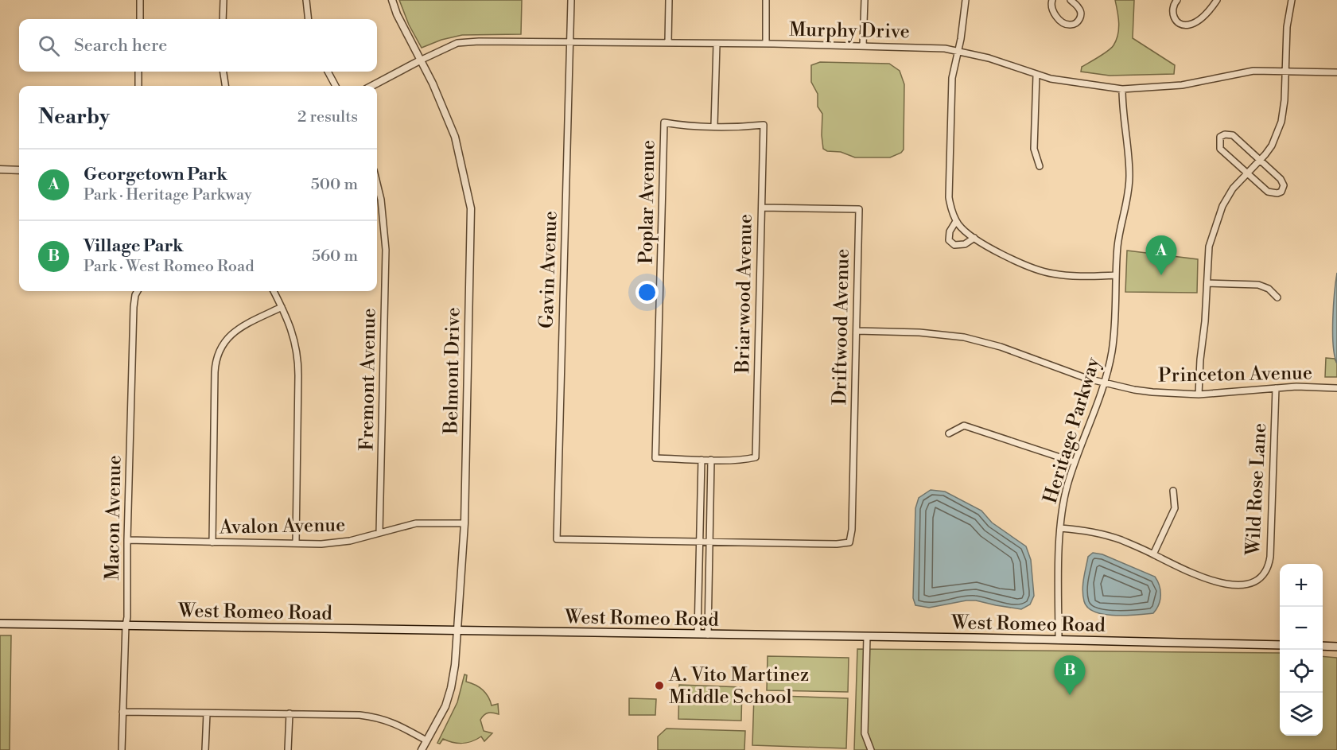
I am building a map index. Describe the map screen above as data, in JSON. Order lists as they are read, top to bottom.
{
  "streets": {
    "main road": ["West Romeo Road"],
    "street": [
      "Murphy Drive",
      "Poplar Avenue",
      "Gavin Avenue",
      "Briarwood Avenue",
      "Driftwood Avenue",
      "Belmont Drive",
      "Princeton Avenue",
      "Fremont Avenue",
      "Heritage Parkway",
      "Wild Rose Lane",
      "Macon Avenue",
      "Avalon Avenue"
    ]
  },
  "crossings": [
    ["Murphy Drive", "Gavin Avenue"],
    ["Murphy Drive", "Belmont Drive"],
    ["Murphy Drive", "Heritage Parkway"],
    ["Poplar Avenue", "Briarwood Avenue"],
    ["Briarwood Avenue", "Driftwood Avenue"],
    ["Driftwood Avenue", "Princeton Avenue"],
    ["Belmont Drive", "Avalon Avenue"],
    ["Belmont Drive", "West Romeo Road"],
    ["Princeton Avenue", "Heritage Parkway"],
    ["Princeton Avenue", "Wild Rose Lane"],
    ["Fremont Avenue", "Avalon Avenue"],
    ["Heritage Parkway", "Wild Rose Lane"],
    ["Heritage Parkway", "West Romeo Road"],
    ["Macon Avenue", "Avalon Avenue"],
    ["Macon Avenue", "West Romeo Road"]
  ],
  "places": ["A. Vito Martinez Middle School"],
  "page": {
    "search": "Search here",
    "heading": ["Nearby", "2 results"],
    "list": [
      {
        "mark": "A",
        "name": "Georgetown Park",
        "note": "Park · Heritage Parkway",
        "value": "500 m"
      },
      {
        "mark": "B",
        "name": "Village Park",
        "note": "Park · West Romeo Road",
        "value": "560 m"
      }
    ],
    "pins": ["A", "B"],
    "map_buttons": ["+", "−"]
  }
}
